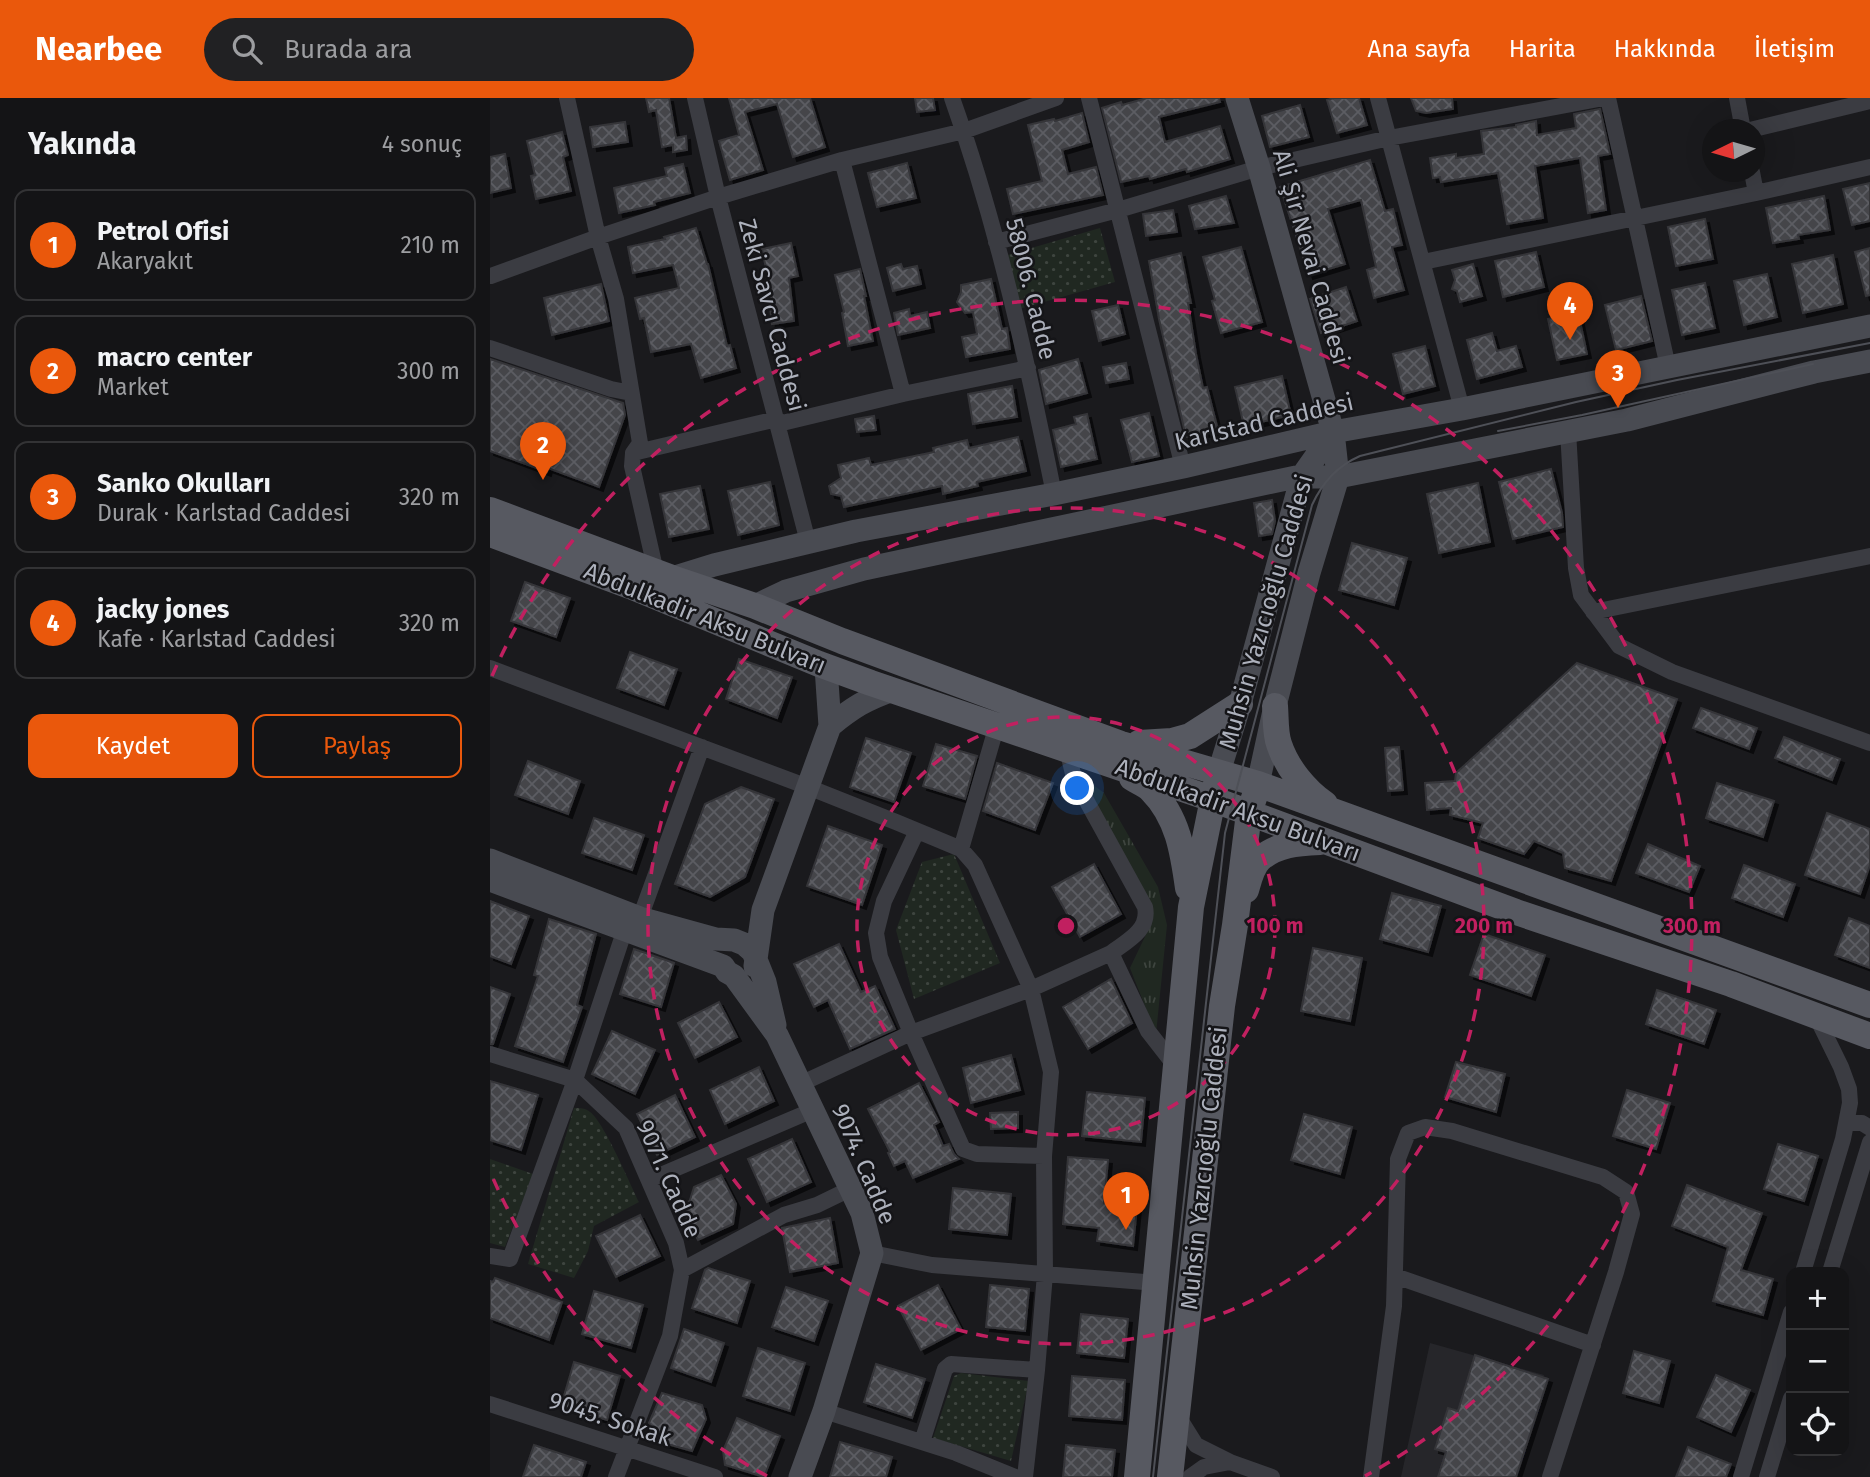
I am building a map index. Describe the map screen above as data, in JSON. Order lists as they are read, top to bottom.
{
  "streets": {
    "main road": ["Muhsin Yazıcıoğlu Caddesi", "Abdulkadir Aksu Bulvarı"],
    "street": [
      "Ali Şir Nevai Caddesi",
      "58006. Cadde",
      "Zeki Savcı Caddesi",
      "Karlstad Caddesi",
      "9074. Cadde",
      "9071. Cadde",
      "9045. Sokak"
    ]
  },
  "crossings": [
    ["Ali Şir Nevai Caddesi", "Karlstad Caddesi"],
    ["Ali Şir Nevai Caddesi", "Muhsin Yazıcıoğlu Caddesi"],
    ["58006. Cadde", "Karlstad Caddesi"],
    ["Zeki Savcı Caddesi", "Karlstad Caddesi"],
    ["Karlstad Caddesi", "Muhsin Yazıcıoğlu Caddesi"],
    ["Karlstad Caddesi", "Abdulkadir Aksu Bulvarı"],
    ["Muhsin Yazıcıoğlu Caddesi", "Abdulkadir Aksu Bulvarı"],
    ["9071. Cadde", "9045. Sokak"]
  ],
  "north": "left",
  "page": {
    "header": "Nearbee",
    "search": "Burada ara",
    "nav": [
      "Ana sayfa",
      "Harita",
      "Hakkında",
      "İletişim"
    ],
    "heading": ["Yakında", "4 sonuç"],
    "list": [
      {
        "mark": "1",
        "name": "Petrol Ofisi",
        "note": "Akaryakıt",
        "value": "210 m"
      },
      {
        "mark": "2",
        "name": "macro center",
        "note": "Market",
        "value": "300 m"
      },
      {
        "mark": "3",
        "name": "Sanko Okulları",
        "note": "Durak · Karlstad Caddesi",
        "value": "320 m"
      },
      {
        "mark": "4",
        "name": "jacky jones",
        "note": "Kafe · Karlstad Caddesi",
        "value": "320 m"
      }
    ],
    "pins": [
      "4",
      "3",
      "2",
      "1"
    ],
    "buttons": ["Kaydet", "Paylaş"],
    "map_buttons": ["+", "−"]
  },
  "rings": ["100 m", "200 m", "300 m"]
}
